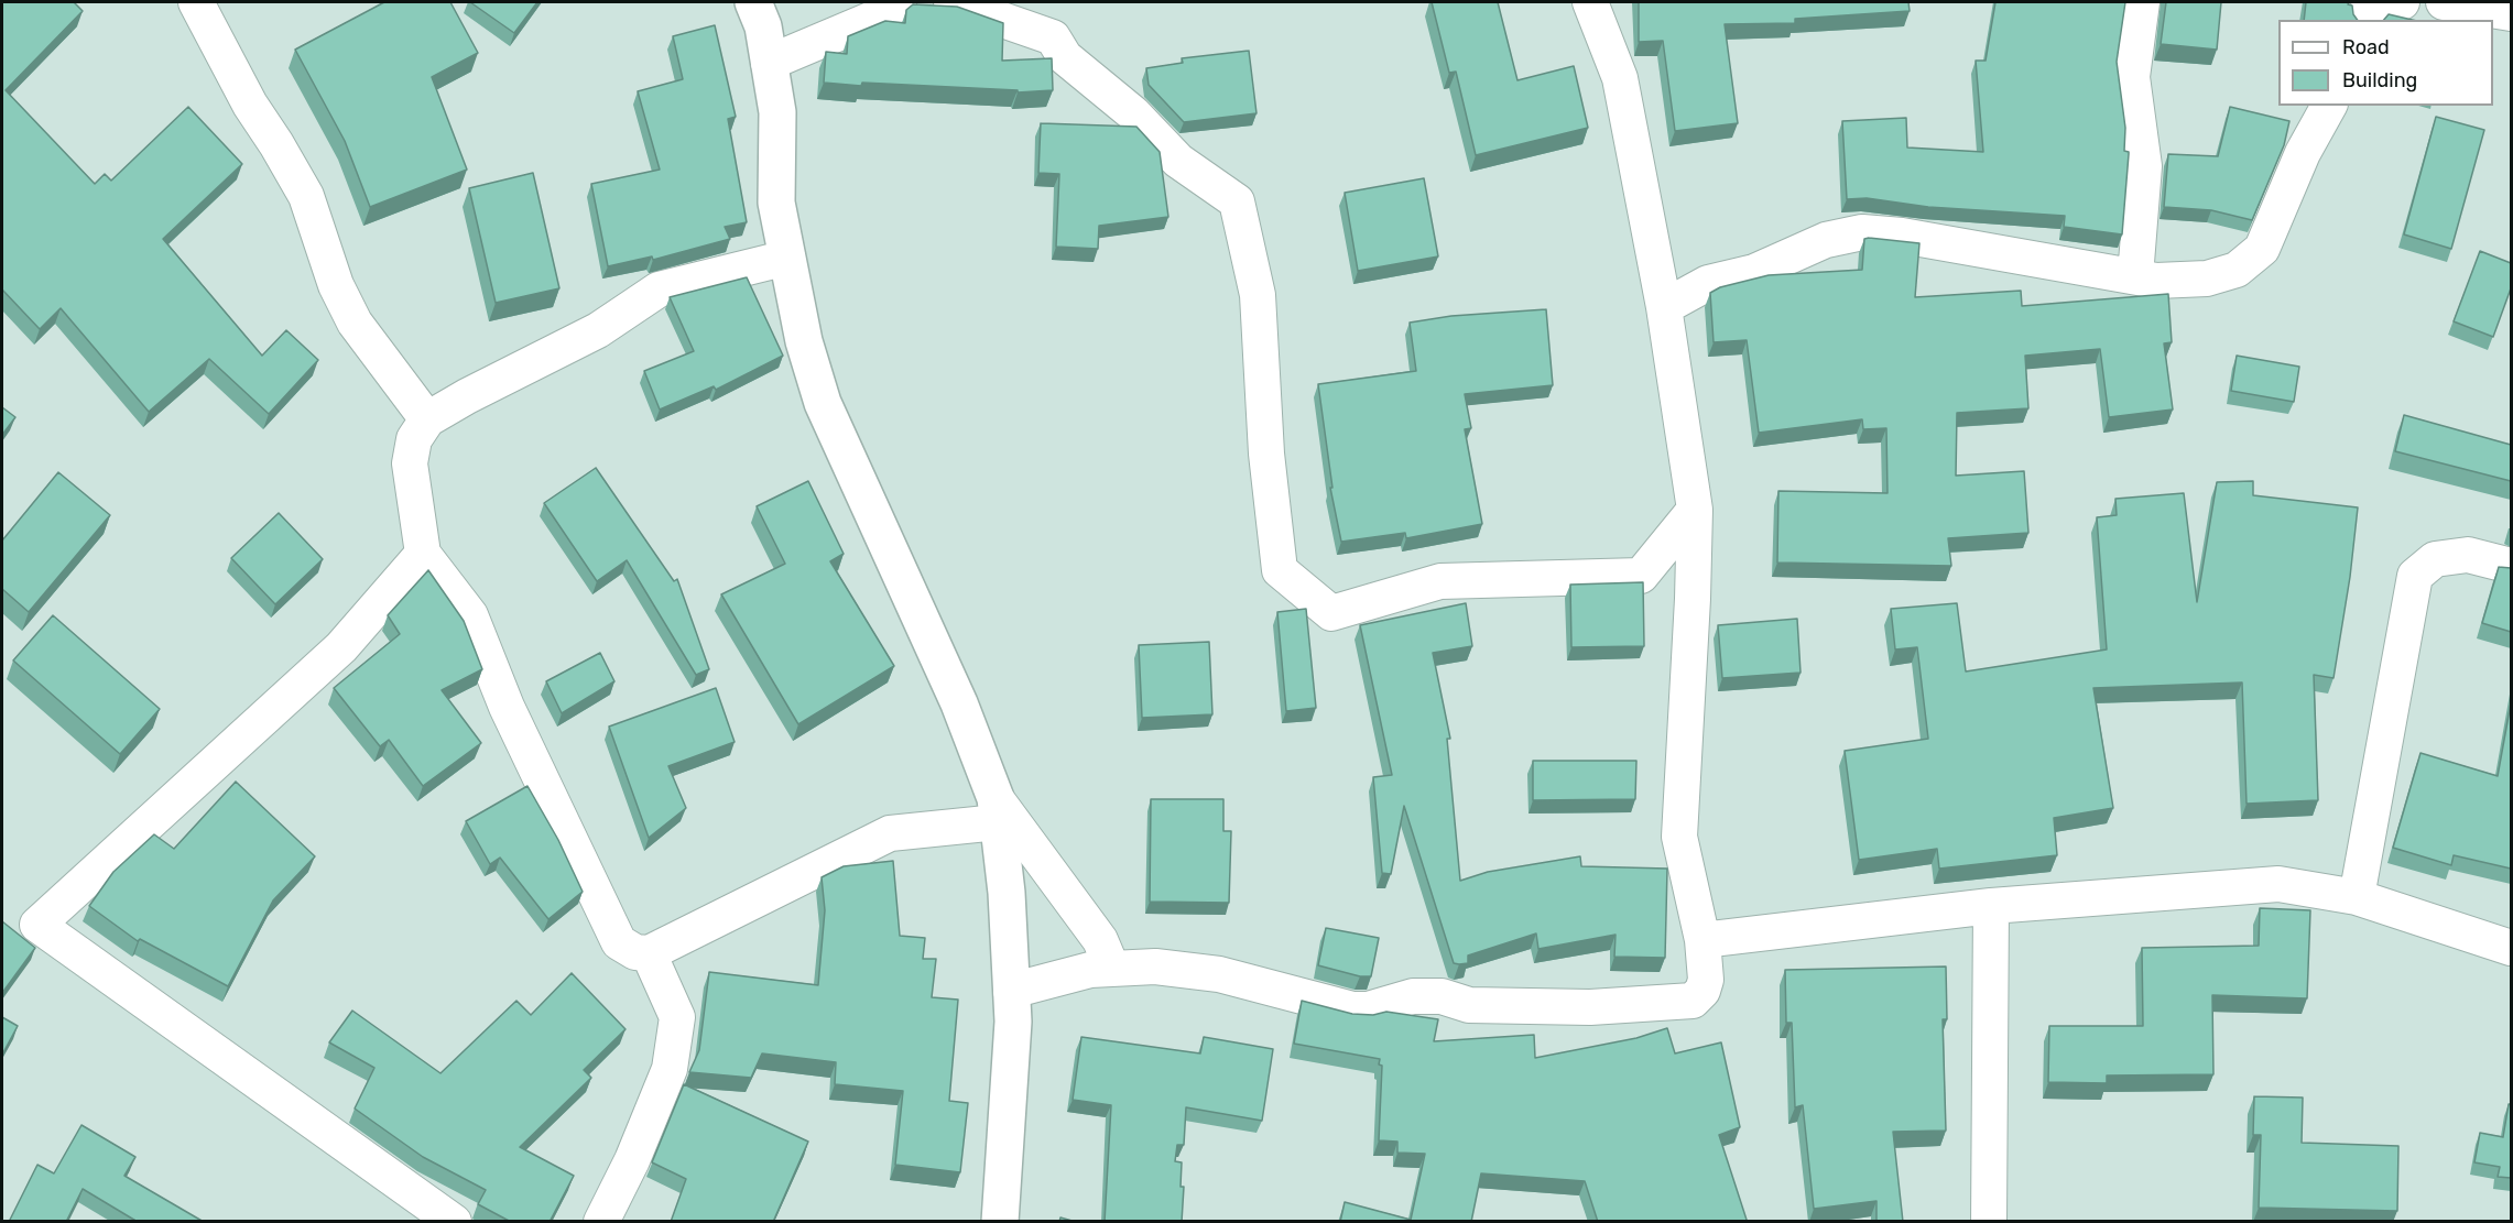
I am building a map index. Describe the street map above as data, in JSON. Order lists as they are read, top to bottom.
{
  "legend": ["Road", "Building"]
}
